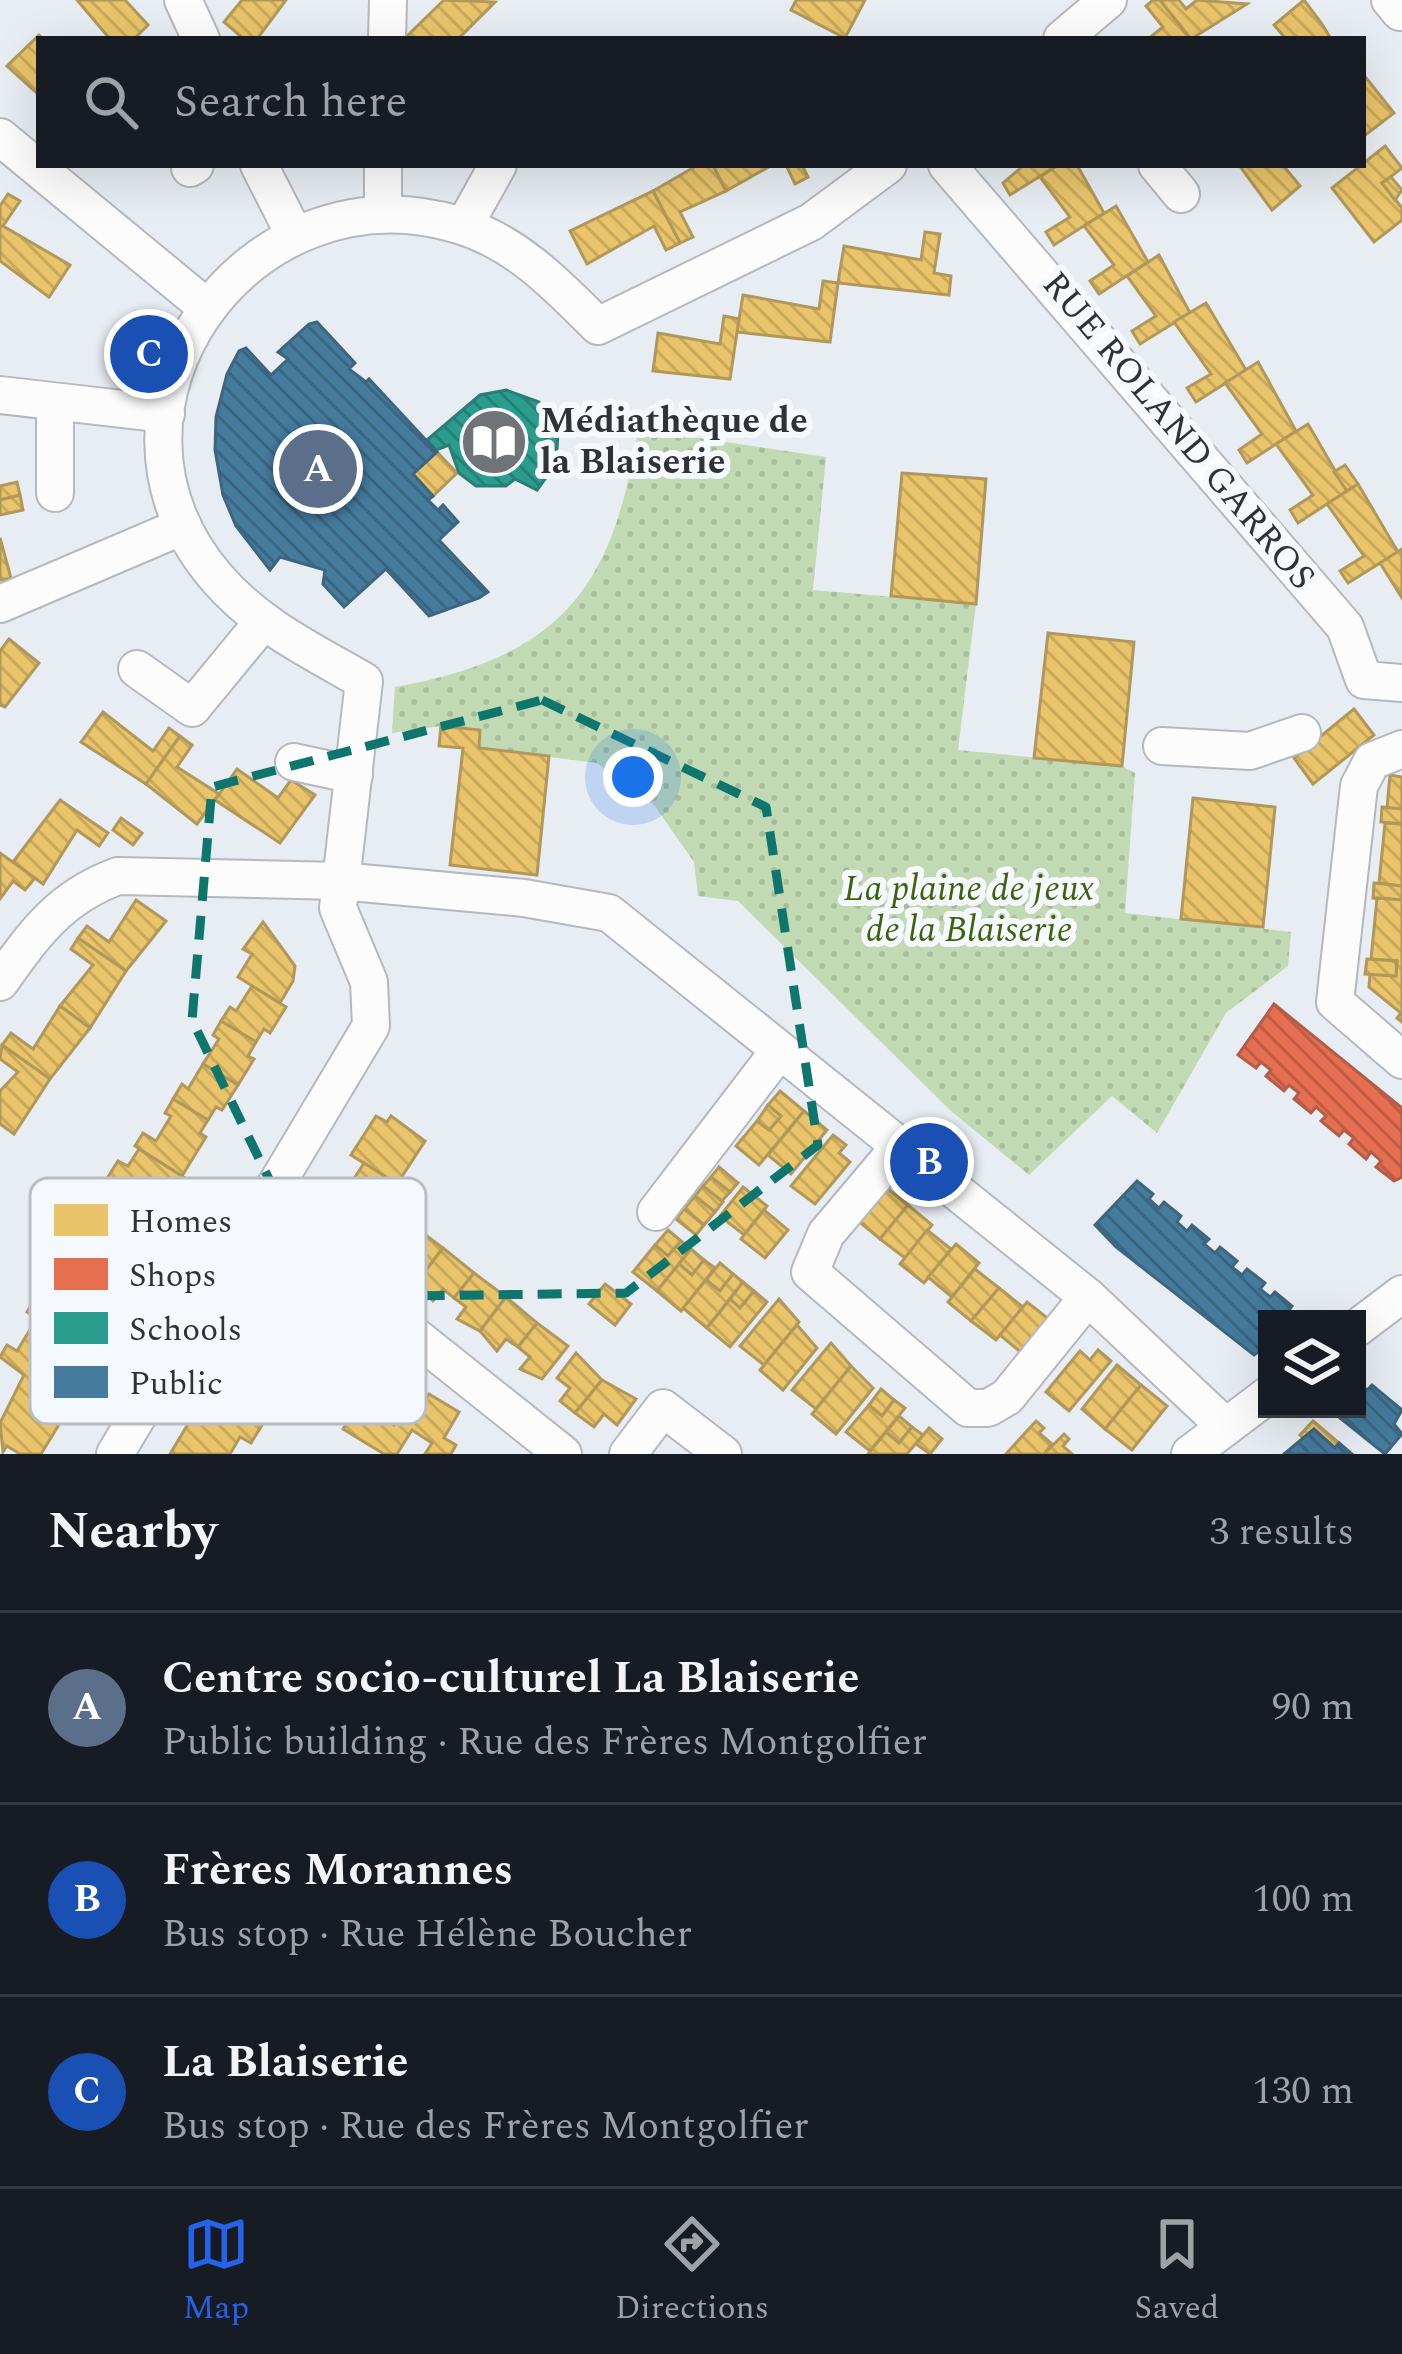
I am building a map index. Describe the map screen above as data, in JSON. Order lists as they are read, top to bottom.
{
  "streets": {
    "street": ["RUE ROLAND GARROS"]
  },
  "parks": ["La plaine de jeux de la Blaiserie"],
  "places": {
    "library": ["Médiathèque de la Blaiserie"]
  },
  "legend": [
    "Homes",
    "Shops",
    "Schools",
    "Public"
  ],
  "page": {
    "search": "Search here",
    "pins": ["C", "A", "B"],
    "heading": ["Nearby", "3 results"],
    "list": [
      {
        "mark": "A",
        "name": "Centre socio-culturel La Blaiserie",
        "note": "Public building · Rue des Frères Montgolfier",
        "value": "90 m"
      },
      {
        "mark": "B",
        "name": "Frères Morannes",
        "note": "Bus stop · Rue Hélène Boucher",
        "value": "100 m"
      },
      {
        "mark": "C",
        "name": "La Blaiserie",
        "note": "Bus stop · Rue des Frères Montgolfier",
        "value": "130 m"
      }
    ],
    "nav": ["Map", "Directions", "Saved"]
  }
}
